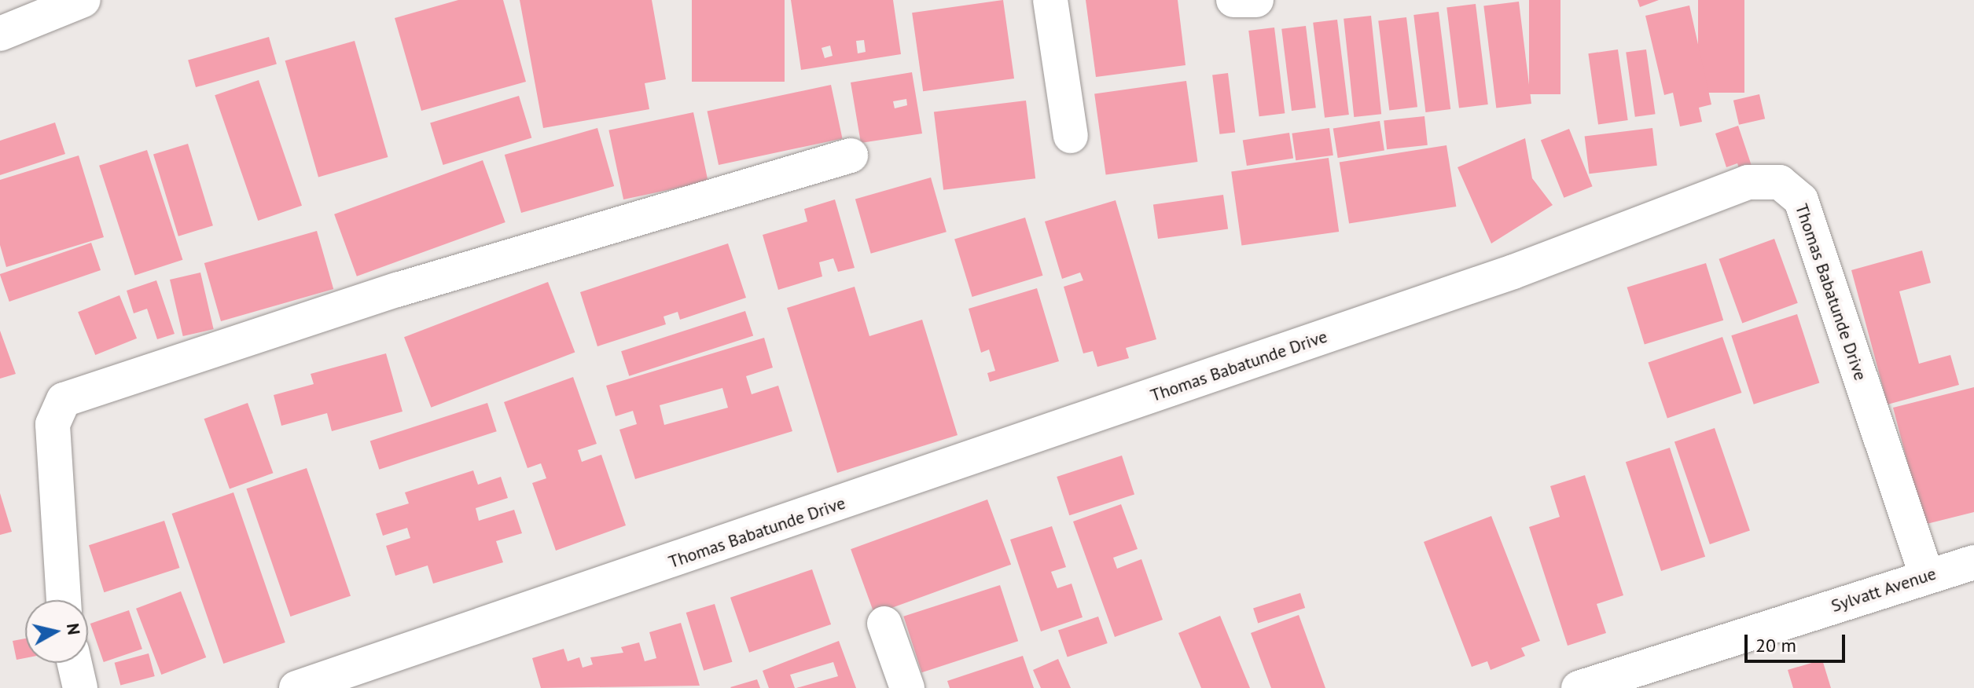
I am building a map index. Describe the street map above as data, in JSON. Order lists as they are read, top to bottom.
{
  "streets": {
    "street": ["Thomas Babatunde Drive", "Sylvatt Avenue"]
  },
  "crossings": [
    ["Thomas Babatunde Drive", "Sylvatt Avenue"]
  ],
  "scale_bar": "20 m",
  "north": "right"
}
